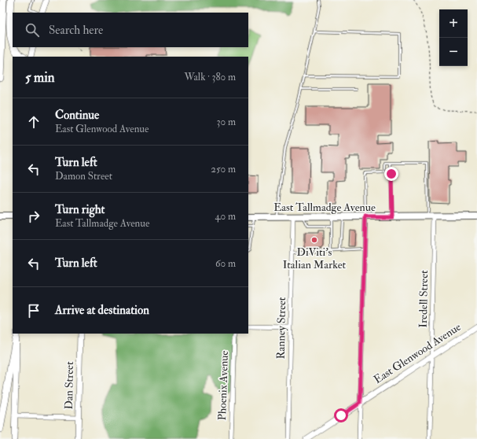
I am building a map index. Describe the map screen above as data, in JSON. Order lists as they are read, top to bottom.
{
  "streets": {
    "main road": ["East Tallmadge Avenue"],
    "street": [
      "Iredell Street",
      "Ranney Street",
      "East Glenwood Avenue",
      "Dan Street",
      "Phoenix Avenue"
    ]
  },
  "crossings": [
    ["East Tallmadge Avenue", "Iredell Street"],
    ["East Tallmadge Avenue", "Ranney Street"],
    ["Iredell Street", "East Glenwood Avenue"]
  ],
  "places": ["DiViti's Italian Market"],
  "page": {
    "map_buttons": ["+", "−"],
    "search": "Search here",
    "heading": ["5 min", "Walk · 380 m"],
    "list": [
      ["Continue", "East Glenwood Avenue", "30 m"],
      ["Turn left", "Damon Street", "250 m"],
      ["Turn right", "East Tallmadge Avenue", "40 m"],
      ["Turn left", "60 m"],
      "Arrive at destination"
    ]
  }
}
